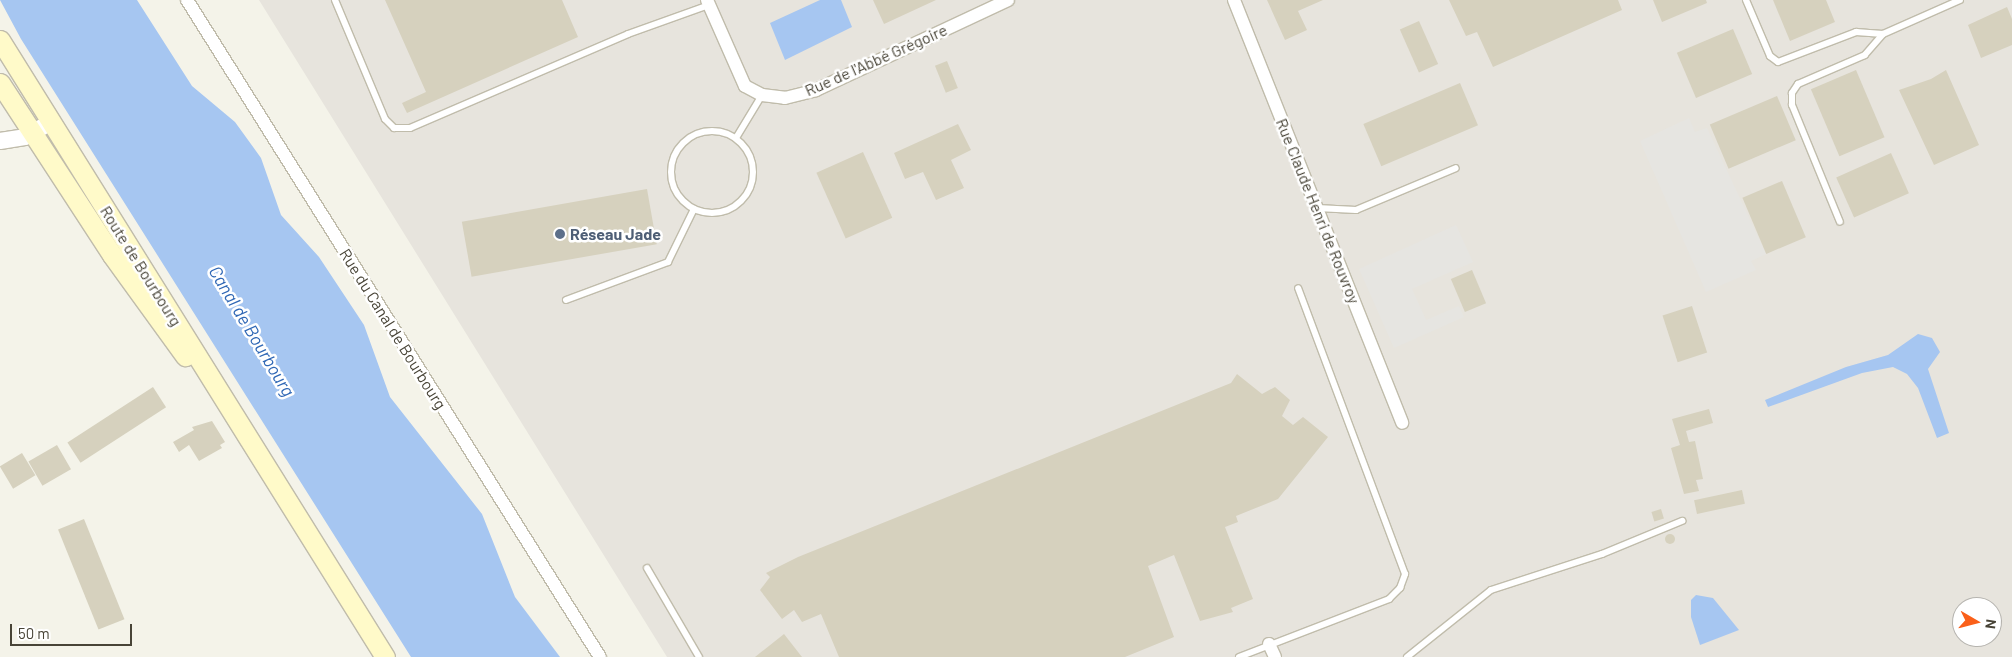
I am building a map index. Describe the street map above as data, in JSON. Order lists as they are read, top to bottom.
{
  "streets": {
    "main road": ["Route de Bourbourg"],
    "street": ["Rue de l'Abbé Grégoire", "Rue Claude Henri de Rouvroy", "Rue du Canal de Bourbourg"]
  },
  "water": ["Canal de Bourbourg"],
  "places": ["Réseau Jade"],
  "scale_bar": "50 m",
  "north": "right"
}
